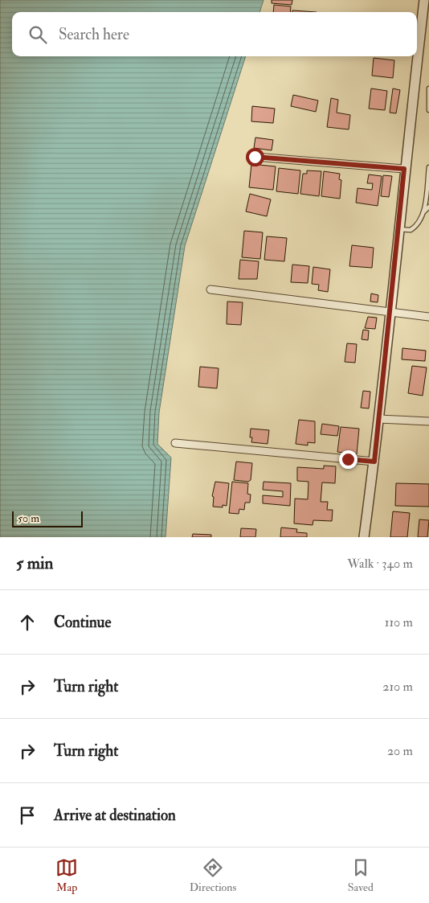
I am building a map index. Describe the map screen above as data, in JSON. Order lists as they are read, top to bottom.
{
  "scale_bar": "50 m",
  "page": {
    "search": "Search here",
    "scale": "50 m",
    "heading": ["5 min", "Walk · 340 m"],
    "list": [
      ["Continue", "110 m"],
      ["Turn right", "210 m"],
      ["Turn right", "20 m"],
      "Arrive at destination"
    ],
    "nav": ["Map", "Directions", "Saved"]
  }
}
